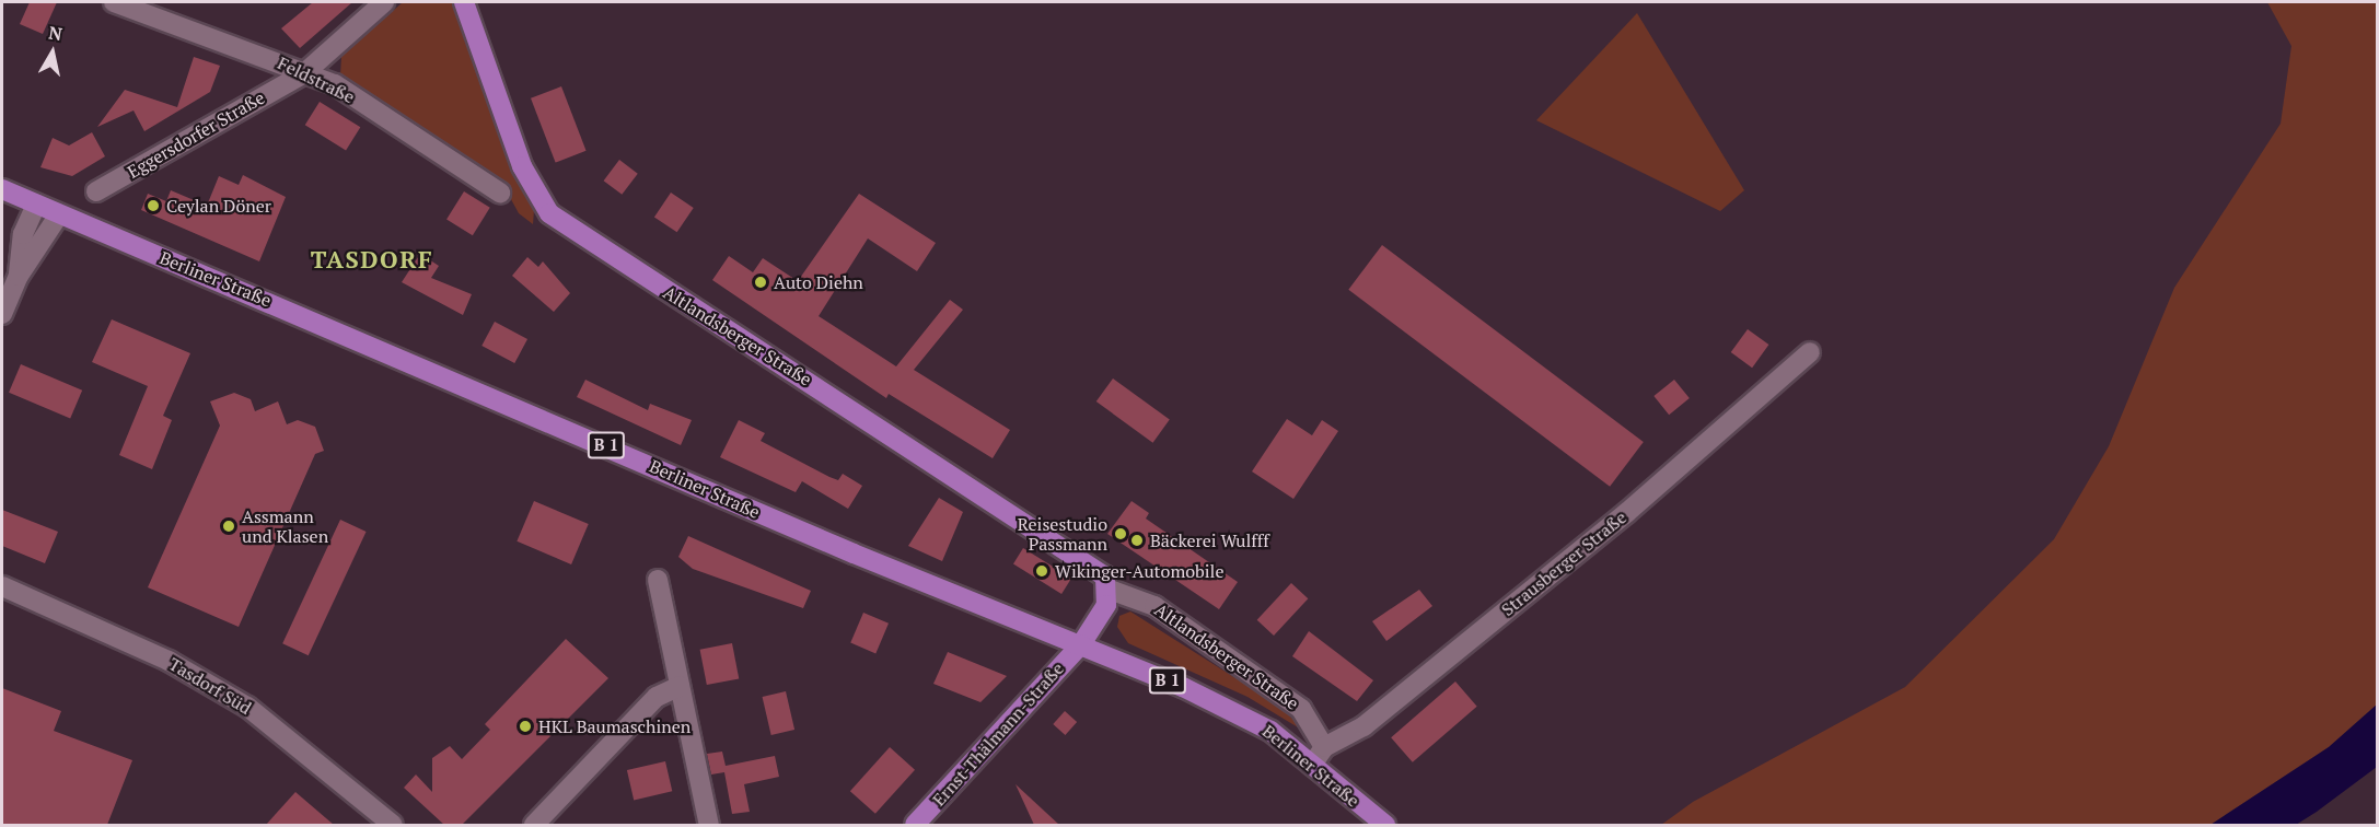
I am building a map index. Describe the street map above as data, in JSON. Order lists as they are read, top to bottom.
{
  "streets": {
    "main road": [
      "Berliner Straße",
      "Altlandsberger Straße",
      "B 1",
      "Ernst-Thälmann-Straße"
    ],
    "street": [
      "Feldstraße",
      "Eggersdorfer Straße",
      "Strausberger Straße",
      "Tasdorf Süd"
    ]
  },
  "crossings": [
    ["Feldstraße", "Eggersdorfer Straße"],
    ["Berliner Straße", "Strausberger Straße"],
    ["Berliner Straße", "Ernst-Thälmann-Straße"],
    ["Altlandsberger Straße", "Strausberger Straße"]
  ],
  "districts": ["TASDORF"],
  "places": [
    "Ceylan Döner",
    "Auto Diehn",
    "Assmann und Klasen",
    "Reisestudio Passmann",
    "Bäckerei Wulfff",
    "Wikinger-Automobile",
    "HKL Baumaschinen"
  ],
  "north": "top"
}
